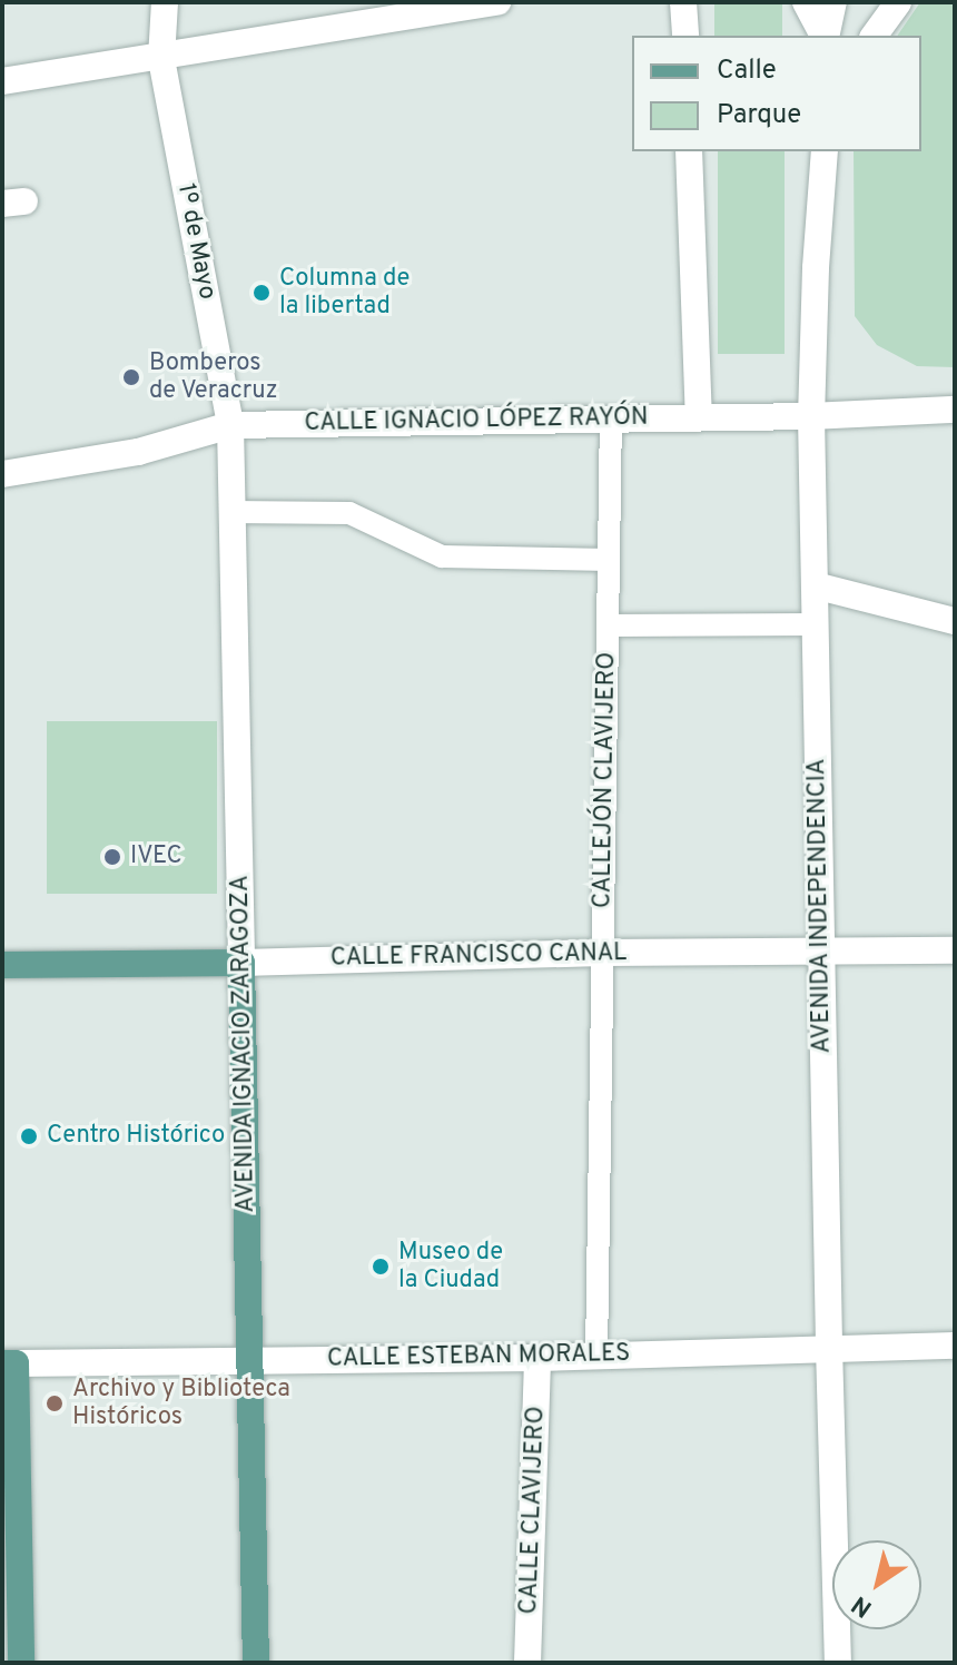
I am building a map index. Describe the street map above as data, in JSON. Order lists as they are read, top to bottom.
{
  "streets": {
    "main road": ["CALLE FRANCISCO CANAL", "AVENIDA IGNACIO ZARAGOZA"],
    "street": [
      "1º de Mayo",
      "CALLE IGNACIO LÓPEZ RAYÓN",
      "CALLEJÓN CLAVIJERO",
      "AVENIDA INDEPENDENCIA",
      "CALLE ESTEBAN MORALES",
      "CALLE CLAVIJERO"
    ]
  },
  "crossings": [
    ["1º de Mayo", "CALLE IGNACIO LÓPEZ RAYÓN"],
    ["1º de Mayo", "AVENIDA IGNACIO ZARAGOZA"],
    ["CALLE IGNACIO LÓPEZ RAYÓN", "CALLEJÓN CLAVIJERO"],
    ["CALLE IGNACIO LÓPEZ RAYÓN", "AVENIDA INDEPENDENCIA"],
    ["CALLE IGNACIO LÓPEZ RAYÓN", "AVENIDA IGNACIO ZARAGOZA"],
    ["CALLEJÓN CLAVIJERO", "CALLE FRANCISCO CANAL"],
    ["CALLEJÓN CLAVIJERO", "CALLE ESTEBAN MORALES"],
    ["AVENIDA INDEPENDENCIA", "CALLE FRANCISCO CANAL"],
    ["AVENIDA INDEPENDENCIA", "CALLE ESTEBAN MORALES"],
    ["CALLE FRANCISCO CANAL", "AVENIDA IGNACIO ZARAGOZA"],
    ["AVENIDA IGNACIO ZARAGOZA", "CALLE ESTEBAN MORALES"],
    ["CALLE ESTEBAN MORALES", "CALLE CLAVIJERO"]
  ],
  "places": [
    "Columna de la libertad",
    "Bomberos de Veracruz",
    "IVEC",
    "Centro Histórico",
    "Museo de la Ciudad",
    "Archivo y Biblioteca Históricos"
  ],
  "legend": ["Calle", "Parque"],
  "north": "bottom left"
}
